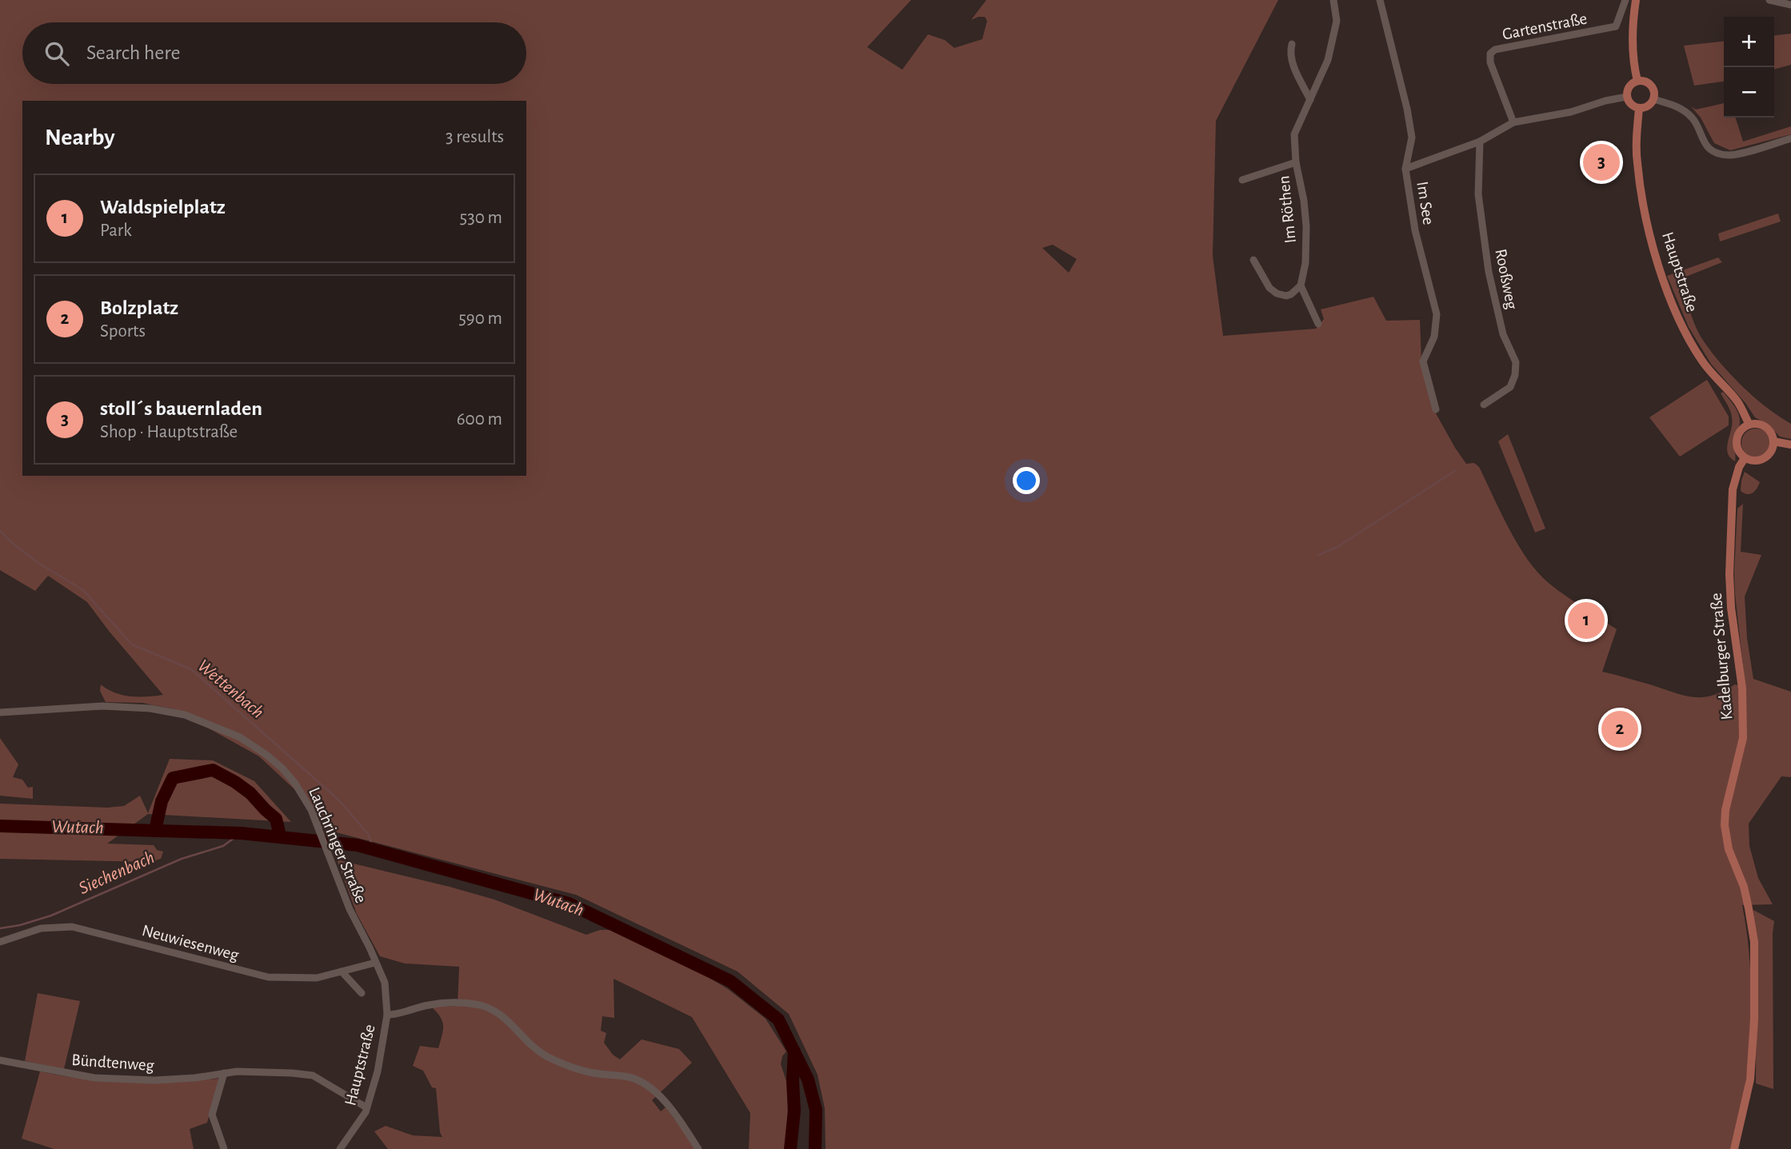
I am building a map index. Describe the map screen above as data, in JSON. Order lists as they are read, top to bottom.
{
  "streets": {
    "main road": ["Hauptstraße", "Kadelburger Straße"],
    "street": [
      "Gartenstraße",
      "Im See",
      "Im Röthen",
      "Rooßweg",
      "Lauchringer Straße",
      "Neuwiesenweg",
      "Bündtenweg"
    ]
  },
  "crossings": [
    ["Hauptstraße", "Kadelburger Straße"],
    ["Hauptstraße", "Lauchringer Straße"],
    ["Hauptstraße", "Neuwiesenweg"],
    ["Hauptstraße", "Bündtenweg"],
    ["Lauchringer Straße", "Neuwiesenweg"]
  ],
  "water": ["Wettenbach", "Wutach", "Siechenbach"],
  "page": {
    "map_buttons": ["+", "−"],
    "search": "Search here",
    "heading": ["Nearby", "3 results"],
    "pins": ["3", "1", "2"],
    "list": [
      {
        "mark": "1",
        "name": "Waldspielplatz",
        "note": "Park",
        "value": "530 m"
      },
      {
        "mark": "2",
        "name": "Bolzplatz",
        "note": "Sports",
        "value": "590 m"
      },
      {
        "mark": "3",
        "name": "stoll´s bauernladen",
        "note": "Shop · Hauptstraße",
        "value": "600 m"
      }
    ]
  }
}
